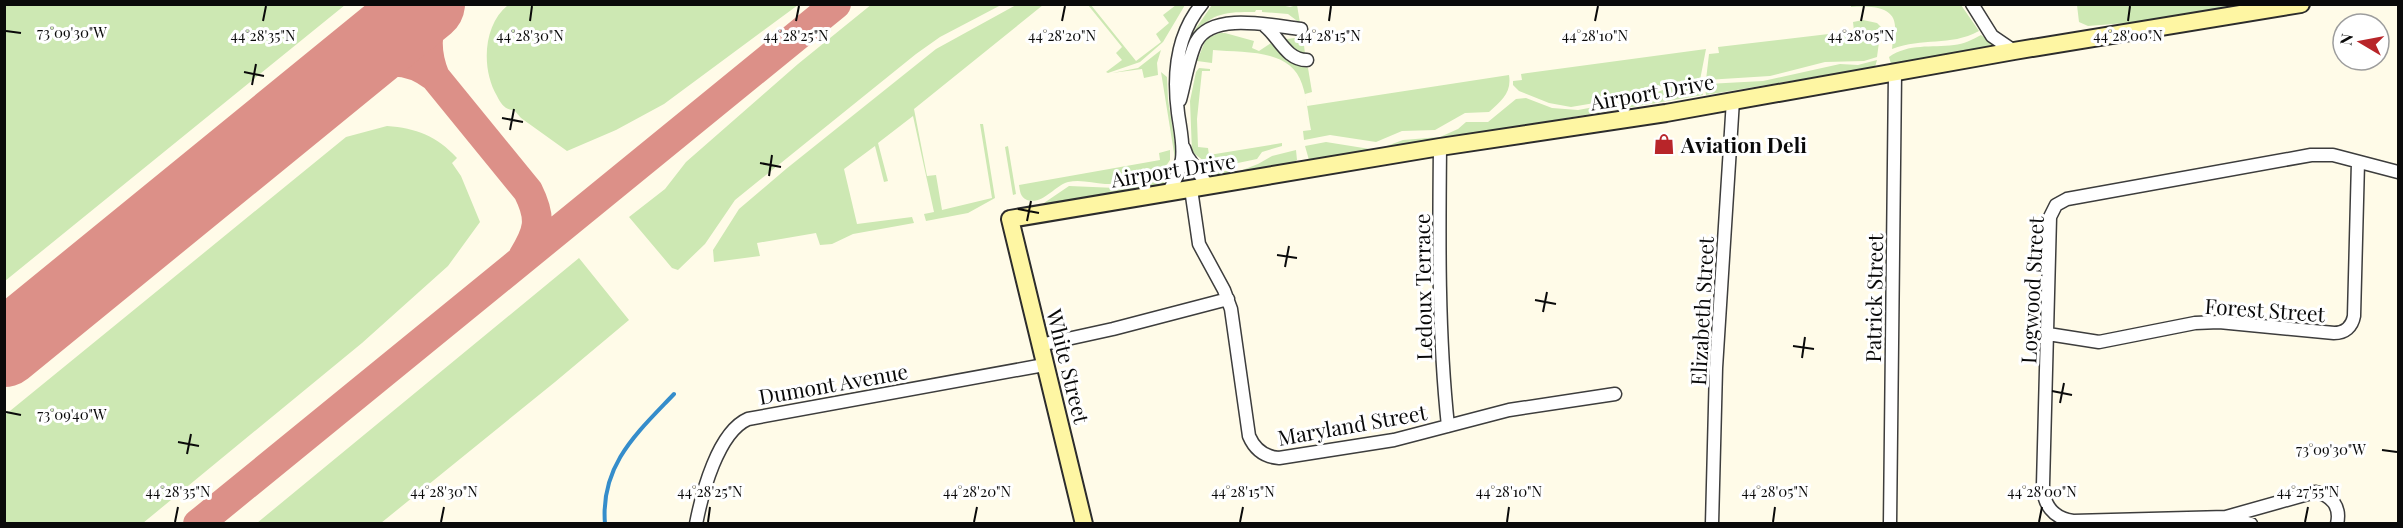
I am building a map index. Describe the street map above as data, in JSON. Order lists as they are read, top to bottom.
{
  "streets": {
    "main road": ["Airport Drive", "White Street"],
    "street": [
      "Ledoux Terrace",
      "Logwood Street",
      "Patrick Street",
      "Forest Street",
      "Elizabeth Street",
      "Dumont Avenue",
      "Maryland Street"
    ]
  },
  "crossings": [
    ["Airport Drive", "Ledoux Terrace"],
    ["Airport Drive", "Patrick Street"],
    ["Airport Drive", "Elizabeth Street"],
    ["Airport Drive", "White Street"],
    ["Airport Drive", "Maryland Street"],
    ["Ledoux Terrace", "Maryland Street"],
    ["Logwood Street", "Forest Street"],
    ["White Street", "Dumont Avenue"]
  ],
  "places": {
    "shop": ["Aviation Deli"]
  },
  "north": "left",
  "coordinates": [
    "73°09'30\"W",
    "44°28'05\"N",
    "44°28'35\"N",
    "44°28'30\"N",
    "44°28'25\"N",
    "44°28'20\"N",
    "44°28'15\"N",
    "44°28'10\"N",
    "44°28'00\"N",
    "73°09'40\"W",
    "44°27'55\"N"
  ]
}
